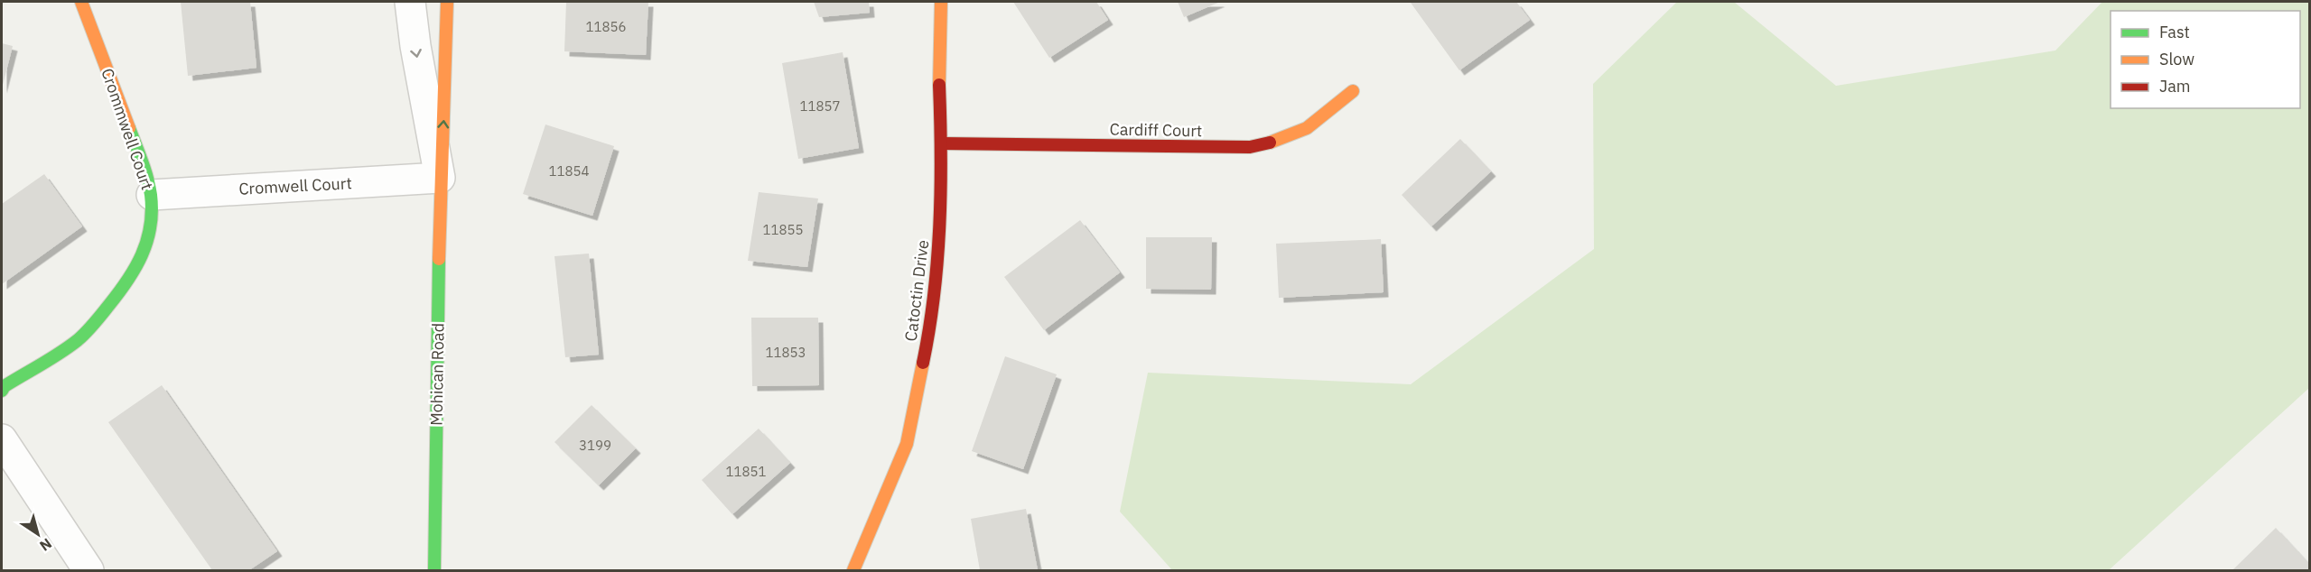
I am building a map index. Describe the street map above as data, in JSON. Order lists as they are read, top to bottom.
{
  "streets": {
    "street": [
      "Crommwell Court",
      "Cardiff Court",
      "Cromwell Court",
      "Catoctin Drive",
      "Mohican Road"
    ]
  },
  "crossings": [
    ["Crommwell Court", "Cromwell Court"],
    ["Cardiff Court", "Catoctin Drive"],
    ["Cromwell Court", "Mohican Road"]
  ],
  "house_numbers": [
    "11856",
    "11857",
    "11854",
    "11855",
    "11853",
    "3199",
    "11851"
  ],
  "legend": ["Fast", "Slow", "Jam"],
  "north": "bottom right"
}
